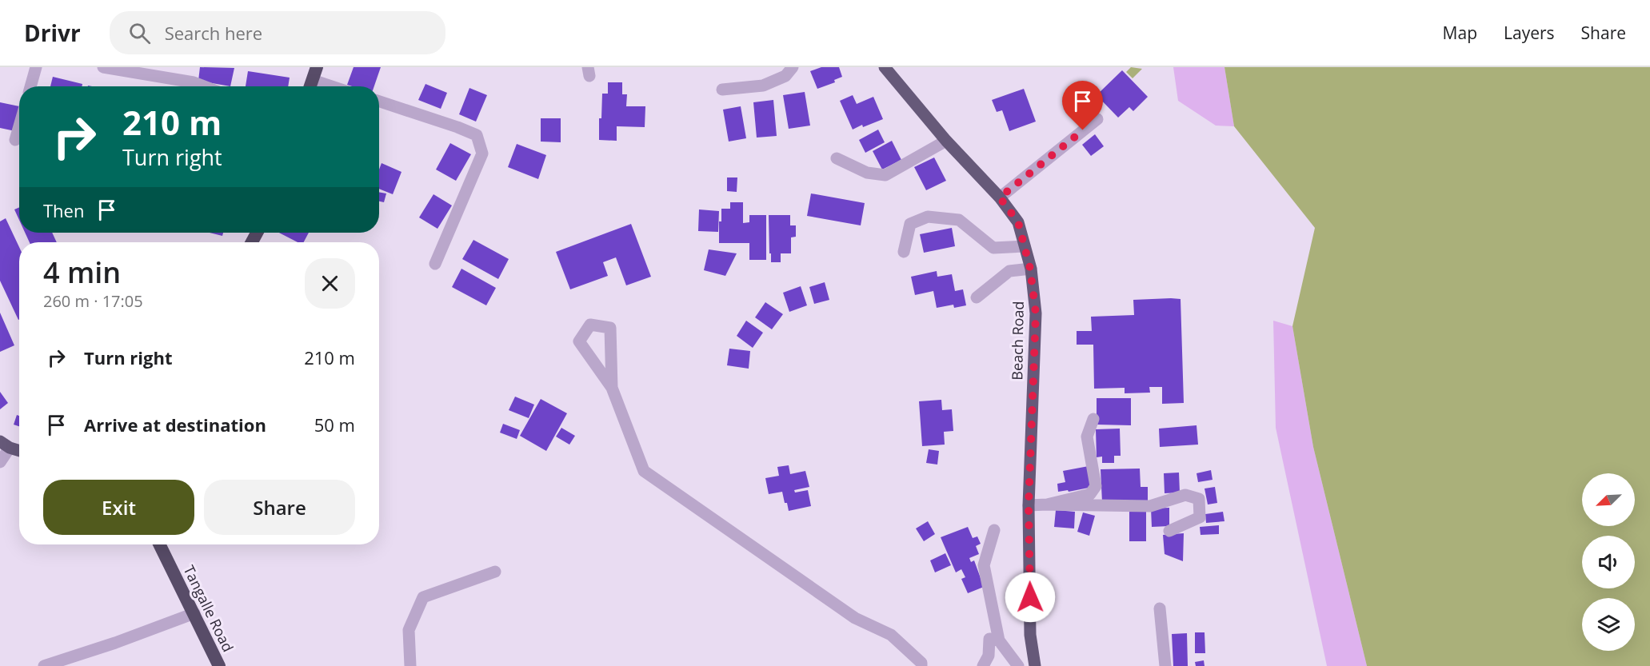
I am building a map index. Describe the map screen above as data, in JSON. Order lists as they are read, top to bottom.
{
  "streets": {
    "highway": ["Tangalle Road"],
    "main road": ["Beach Road"]
  },
  "north": "bottom left",
  "page": {
    "header": "Drivr",
    "search": "Search here",
    "nav": ["Map", "Layers", "Share"],
    "turn": ["210 m", "Turn right"],
    "then": "Then",
    "heading": ["4 min", "260 m · 17:05"],
    "list": [
      {
        "name": "Turn right",
        "value": "210 m"
      },
      {
        "name": "Arrive at destination",
        "value": "50 m"
      }
    ],
    "buttons": ["Exit", "Share"]
  }
}
